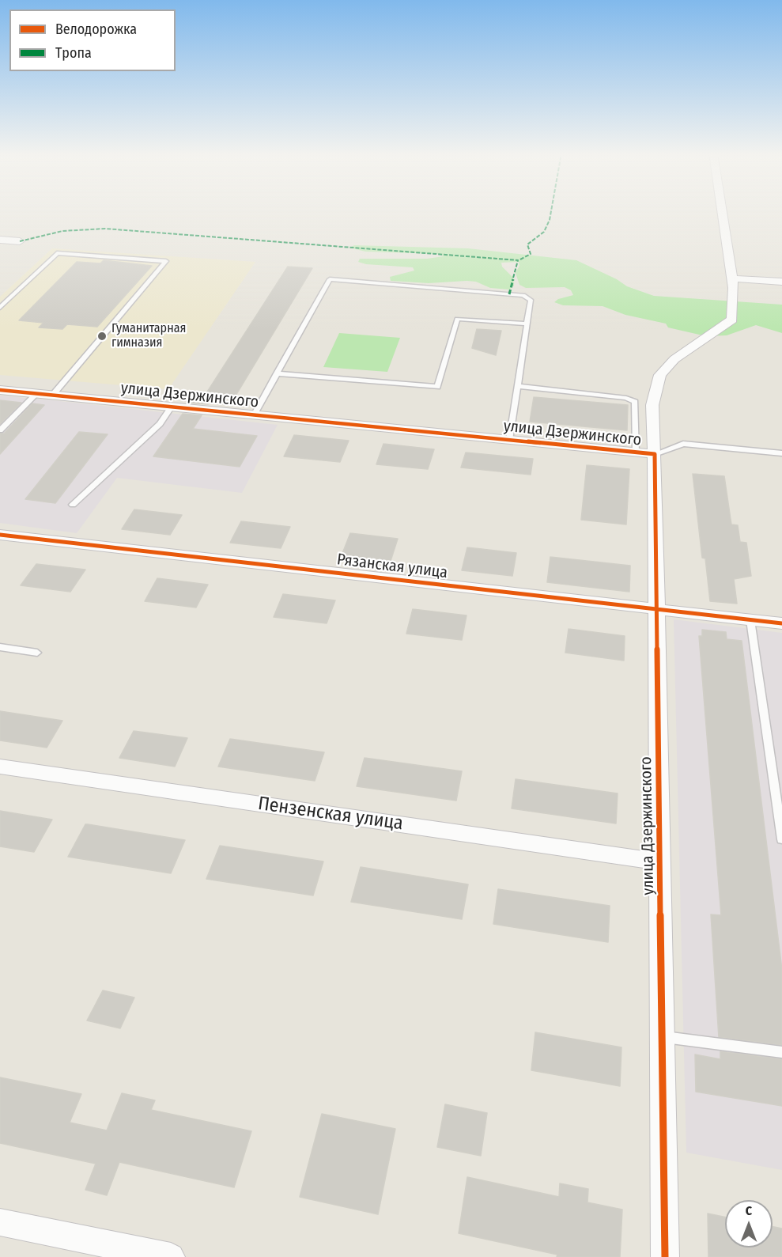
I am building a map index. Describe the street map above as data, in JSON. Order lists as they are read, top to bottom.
{
  "streets": {
    "street": ["улица Дзержинского", "Рязанская улица", "Пензенская улица"]
  },
  "crossings": [
    ["улица Дзержинского", "Рязанская улица"],
    ["улица Дзержинского", "Пензенская улица"]
  ],
  "places": ["Гуманитарная гимназия"],
  "legend": ["Велодорожка", "Тропа"],
  "north": "top"
}
